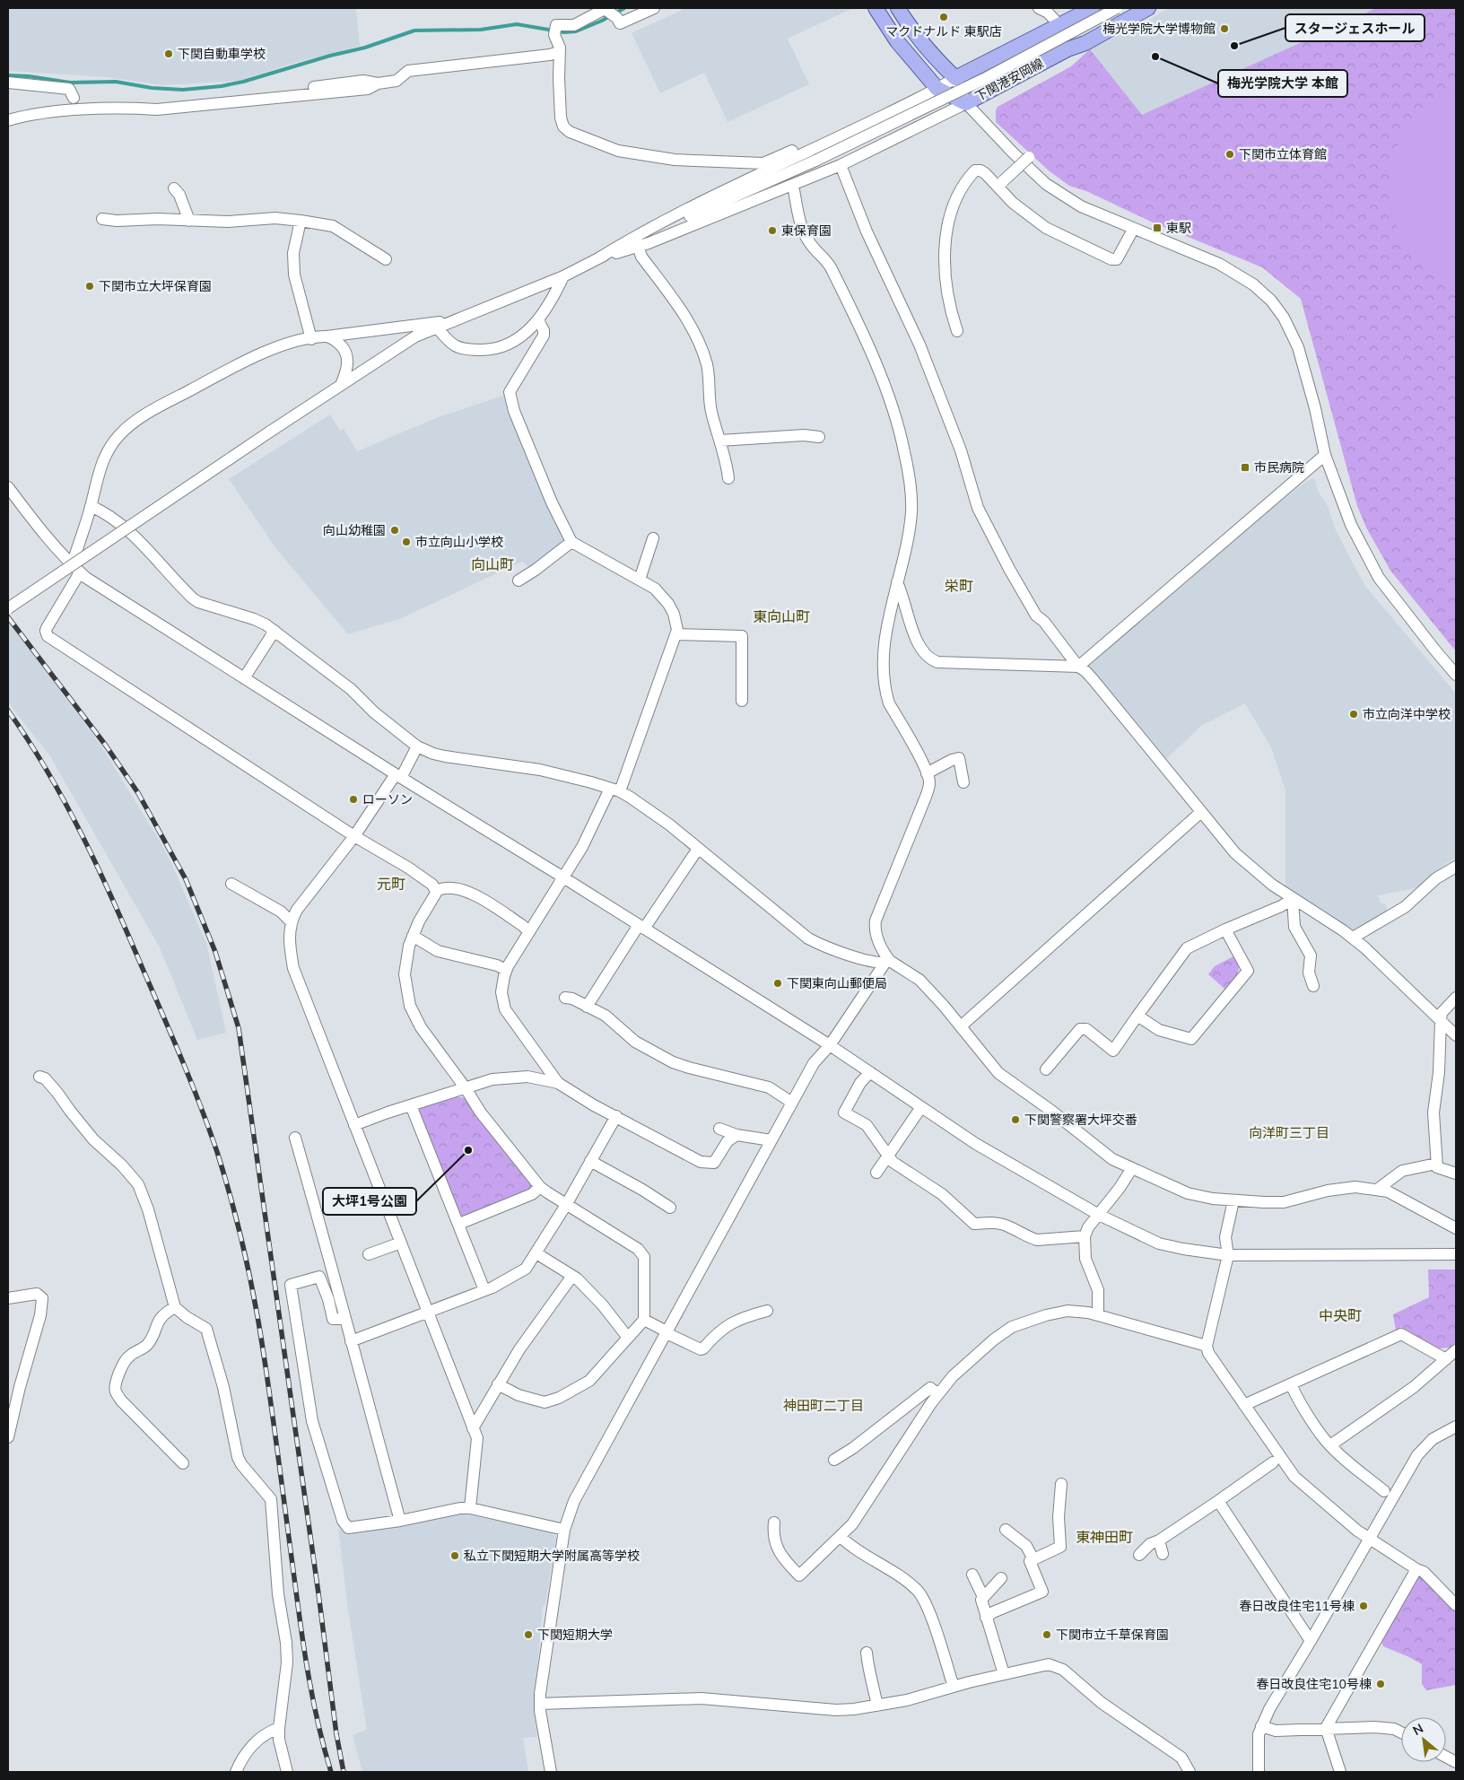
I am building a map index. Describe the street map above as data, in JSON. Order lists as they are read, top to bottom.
{
  "streets": {
    "main road": ["下関港安岡線"]
  },
  "districts": [
    "向山町",
    "栄町",
    "東向山町",
    "元町",
    "向洋町三丁目",
    "中央町",
    "神田町二丁目",
    "東神田町"
  ],
  "places": {
    "other": [
      "マクドナルド 東駅店",
      "梅光学院大学博物館",
      "スタージェスホール",
      "下関自動車学校",
      "梅光学院大学 本館",
      "下関市立体育館",
      "東保育園",
      "下関市立大坪保育園",
      "向山幼稚園",
      "市立向山小学校",
      "市立向洋中学校",
      "ローソン",
      "下関東向山郵便局",
      "下関警察署大坪交番",
      "大坪1号公園",
      "私立下関短期大学附属高等学校",
      "春日改良住宅11号棟",
      "下関短期大学",
      "下関市立千草保育園",
      "春日改良住宅10号棟"
    ],
    "transit": ["東駅", "市民病院"]
  },
  "north": "top left"
}
